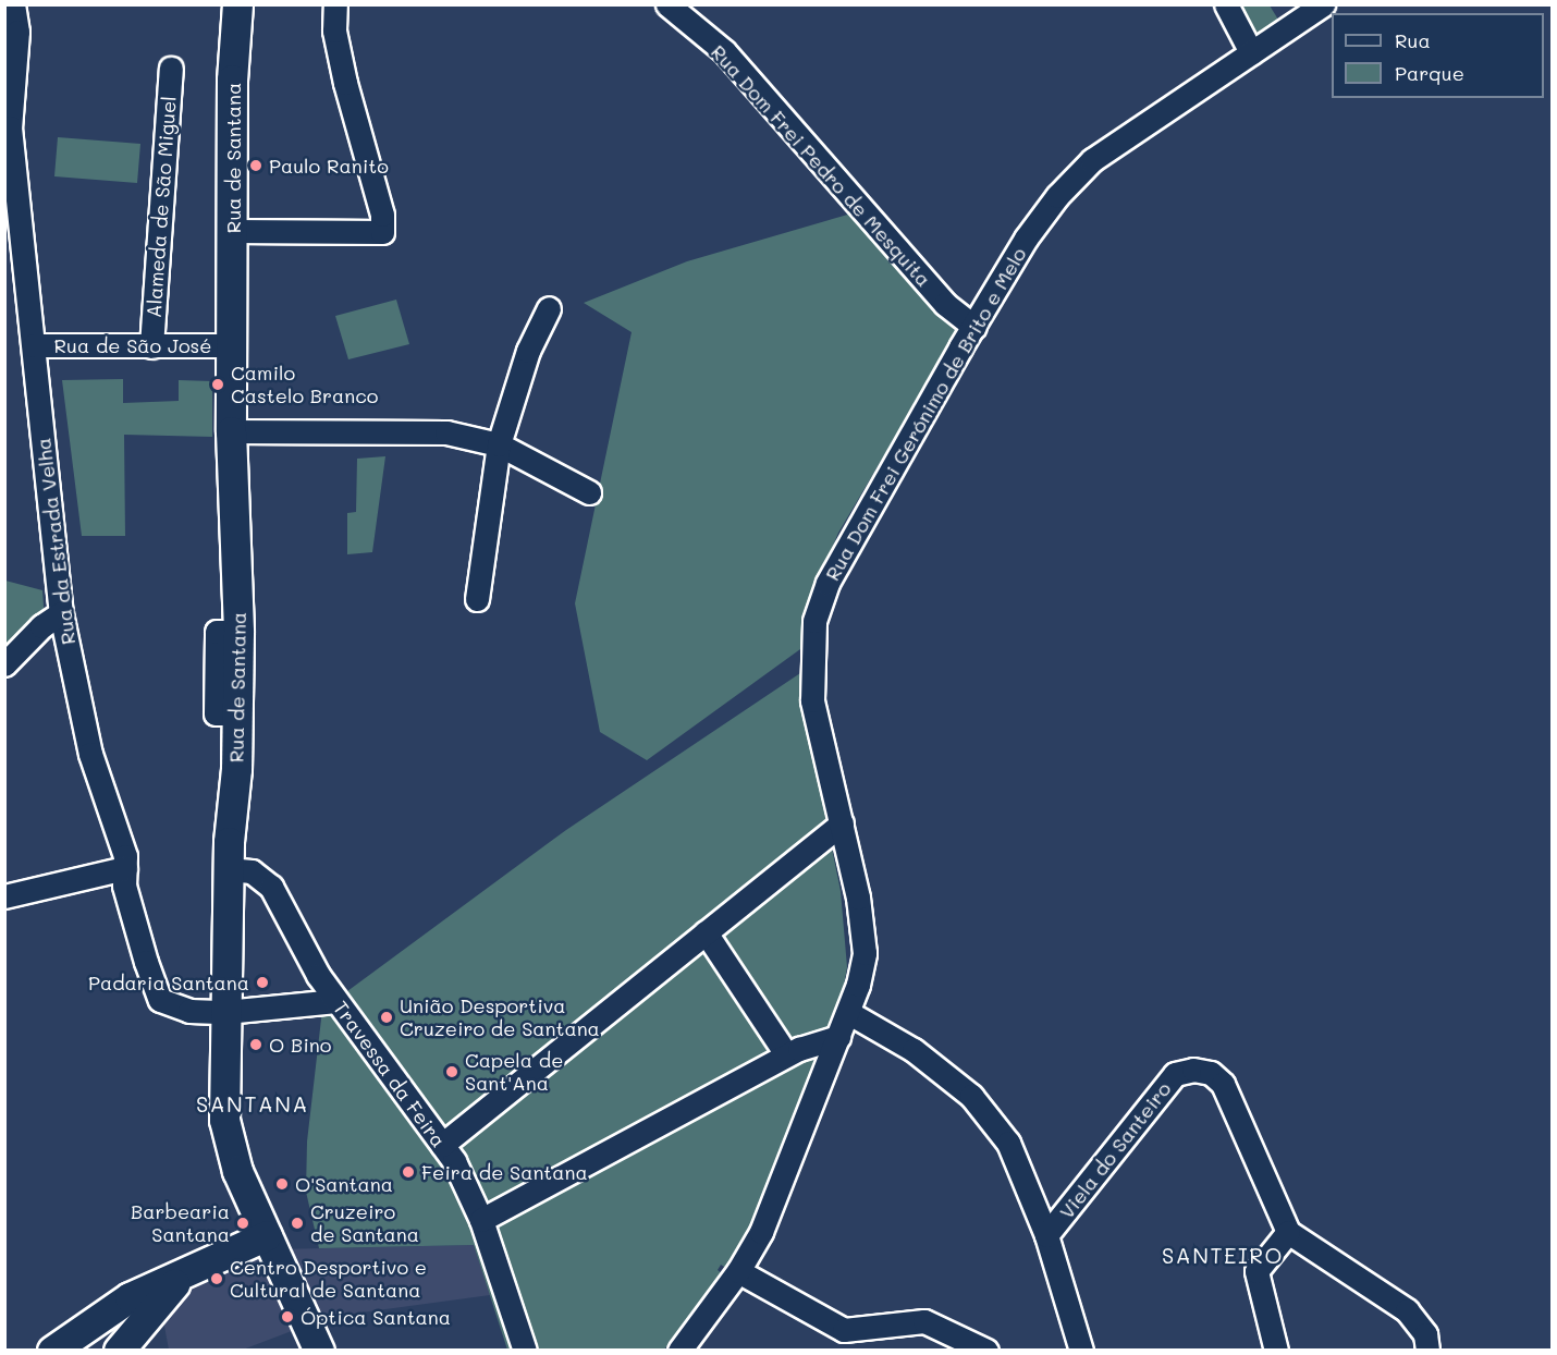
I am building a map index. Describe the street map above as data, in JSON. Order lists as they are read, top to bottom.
{
  "streets": {
    "main road": ["Rua de Santana"],
    "street": [
      "Rua Dom Frei Pedro de Mesquita",
      "Alameda de São Miguel",
      "Rua de São José",
      "Rua Dom Frei Gerónimo de Brito e Melo",
      "Rua da Estrada Velha",
      "Travessa da Feira",
      "Viela do Santeiro"
    ]
  },
  "crossings": [
    ["Rua de Santana", "Rua de São José"],
    ["Rua de Santana", "Rua da Estrada Velha"],
    ["Rua de Santana", "Travessa da Feira"],
    ["Rua Dom Frei Pedro de Mesquita", "Rua Dom Frei Gerónimo de Brito e Melo"],
    ["Alameda de São Miguel", "Rua de São José"],
    ["Rua de São José", "Rua da Estrada Velha"]
  ],
  "districts": ["SANTANA", "SANTEIRO"],
  "places": [
    "Paulo Ranito",
    "Camilo Castelo Branco",
    "Padaria Santana",
    "União Desportiva Cruzeiro de Santana",
    "O Bino",
    "Capela de Sant'Ana",
    "Feira de Santana",
    "O'Santana",
    "Barbearia Santana",
    "Cruzeiro de Santana",
    "Centro Desportivo e Cultural de Santana",
    "Óptica Santana"
  ],
  "legend": ["Rua", "Parque"]
}
